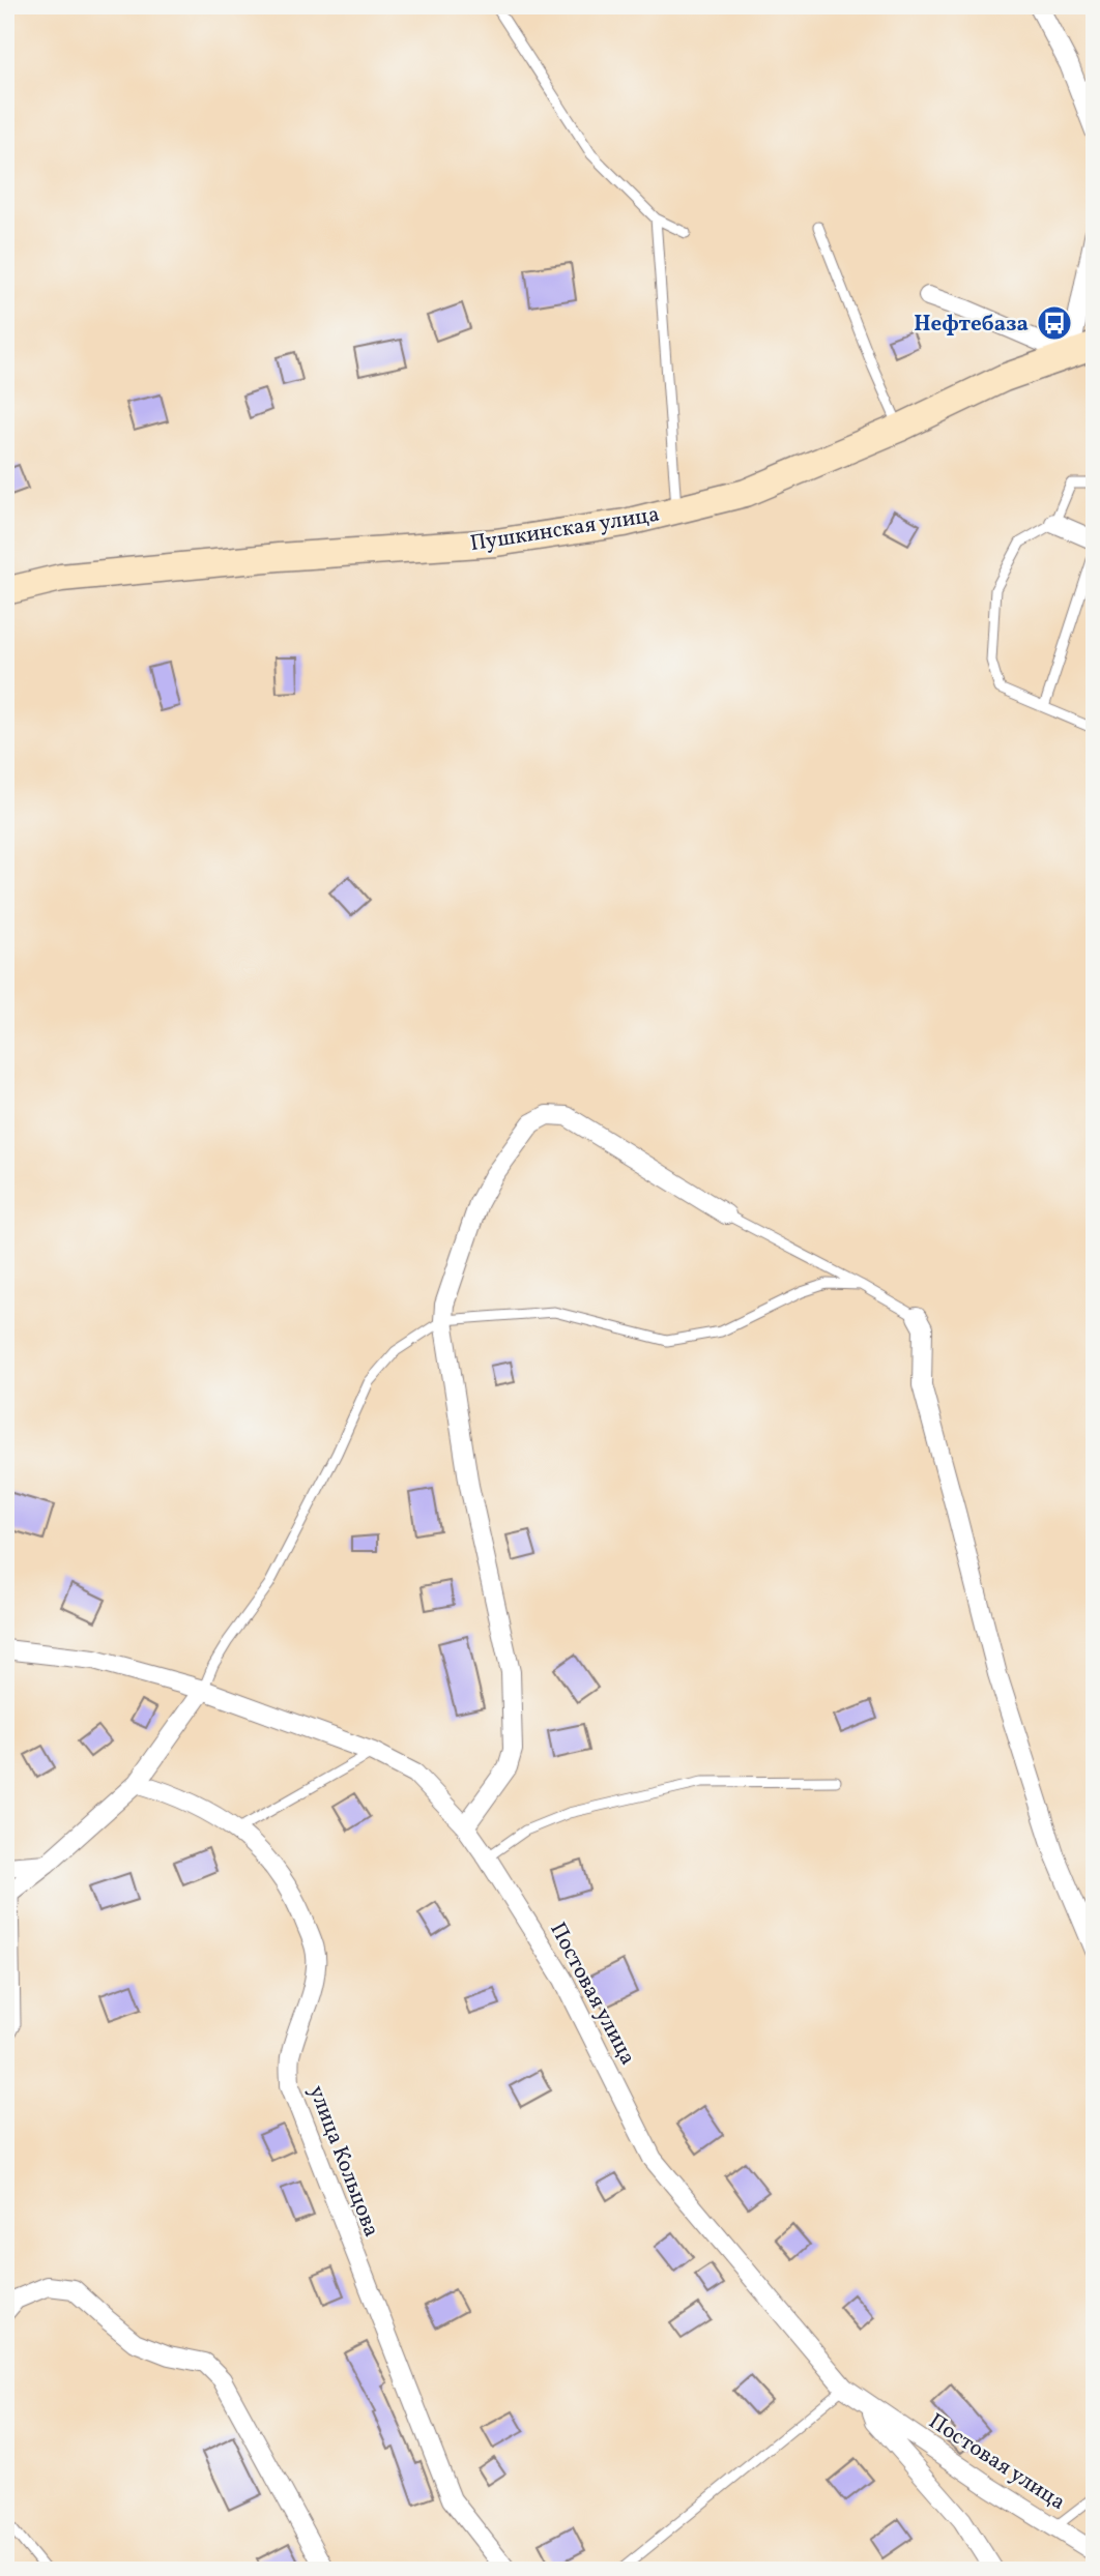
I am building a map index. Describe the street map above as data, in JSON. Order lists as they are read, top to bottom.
{
  "streets": {
    "main road": ["Пушкинская улица"],
    "street": ["Постовая улица", "улица Кольцова"]
  },
  "places": {
    "bus stop": ["Нефтебаза"]
  }
}
